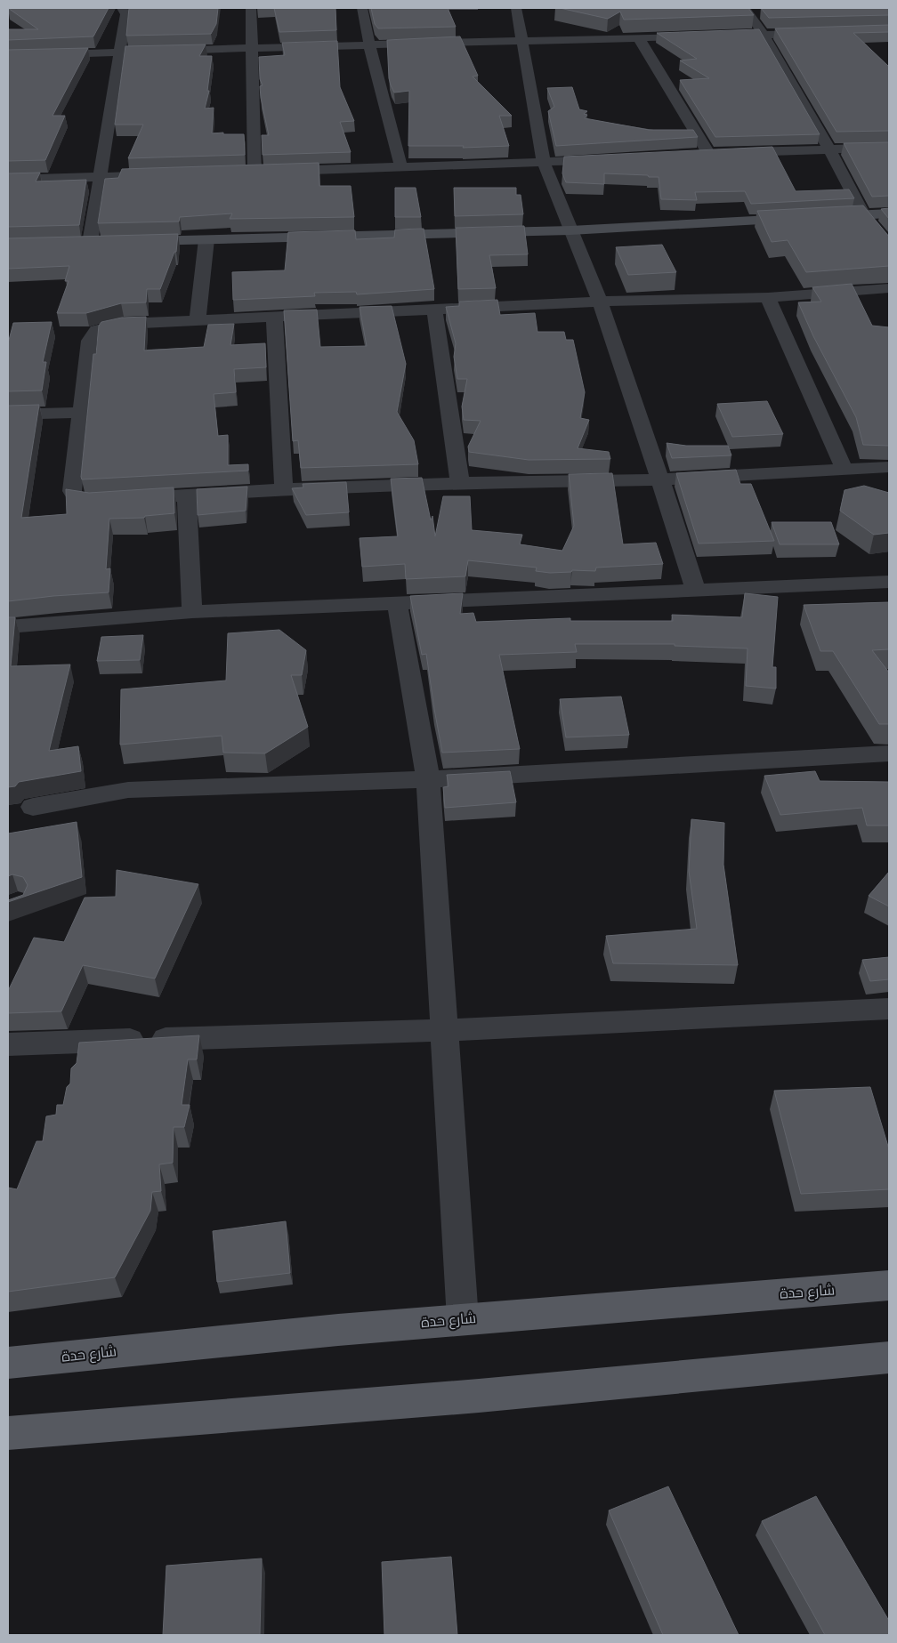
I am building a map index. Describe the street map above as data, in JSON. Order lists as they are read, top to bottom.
{
  "streets": {
    "main road": ["شارع حدة"]
  }
}
